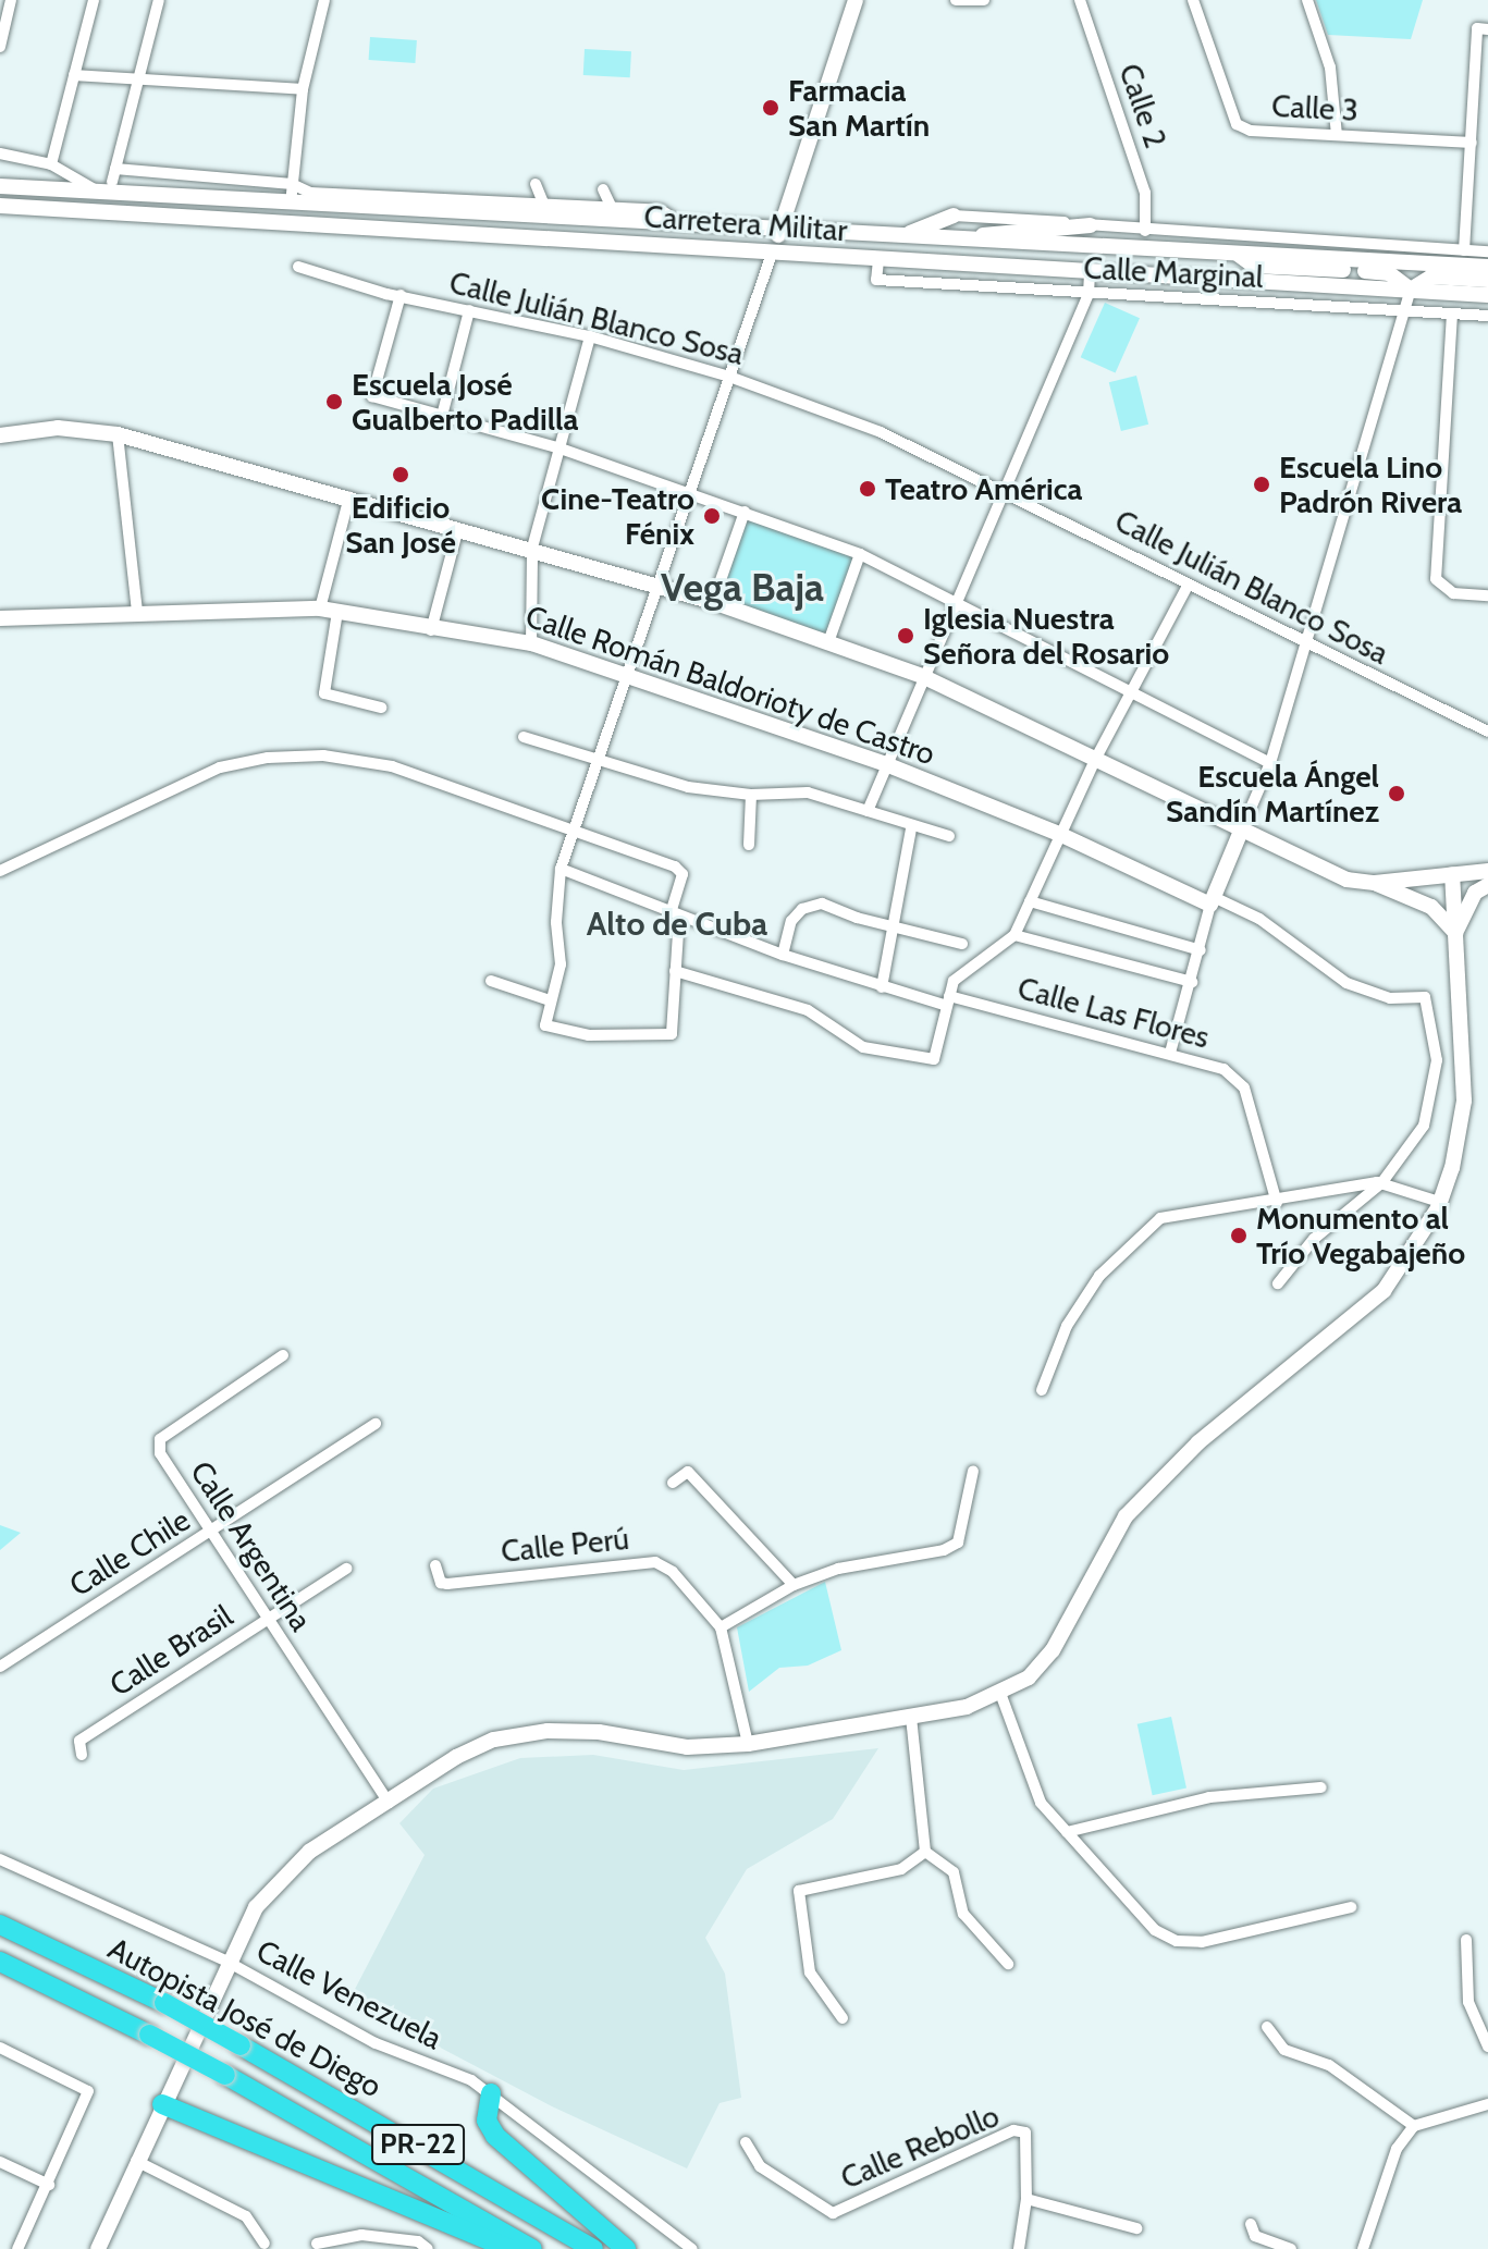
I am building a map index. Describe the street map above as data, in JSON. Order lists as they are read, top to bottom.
{
  "streets": {
    "highway": ["Autopista José de Diego", "PR-22"],
    "street": [
      "Calle 2",
      "Calle 3",
      "Carretera Militar",
      "Calle Marginal",
      "Calle Julián Blanco Sosa",
      "Calle Román Baldorioty de Castro",
      "Calle Las Flores",
      "Calle Perú",
      "Calle Argentina",
      "Calle Chile",
      "Calle Brasil",
      "Calle Venezuela",
      "Calle Rebollo"
    ]
  },
  "crossings": [
    ["Calle 2", "Calle Marginal"],
    ["Carretera Militar", "Calle Marginal"],
    ["Calle Argentina", "Calle Chile"],
    ["Calle Argentina", "Calle Brasil"]
  ],
  "districts": ["Vega Baja", "Alto de Cuba"],
  "places": [
    "Farmacia San Martín",
    "Escuela José Gualberto Padilla",
    "Edificio San José",
    "Escuela Lino Padrón Rivera",
    "Teatro América",
    "Cine-Teatro Fénix",
    "Iglesia Nuestra Señora del Rosario",
    "Escuela Ángel Sandín Martínez",
    "Monumento al Trío Vegabajeño"
  ]
}
